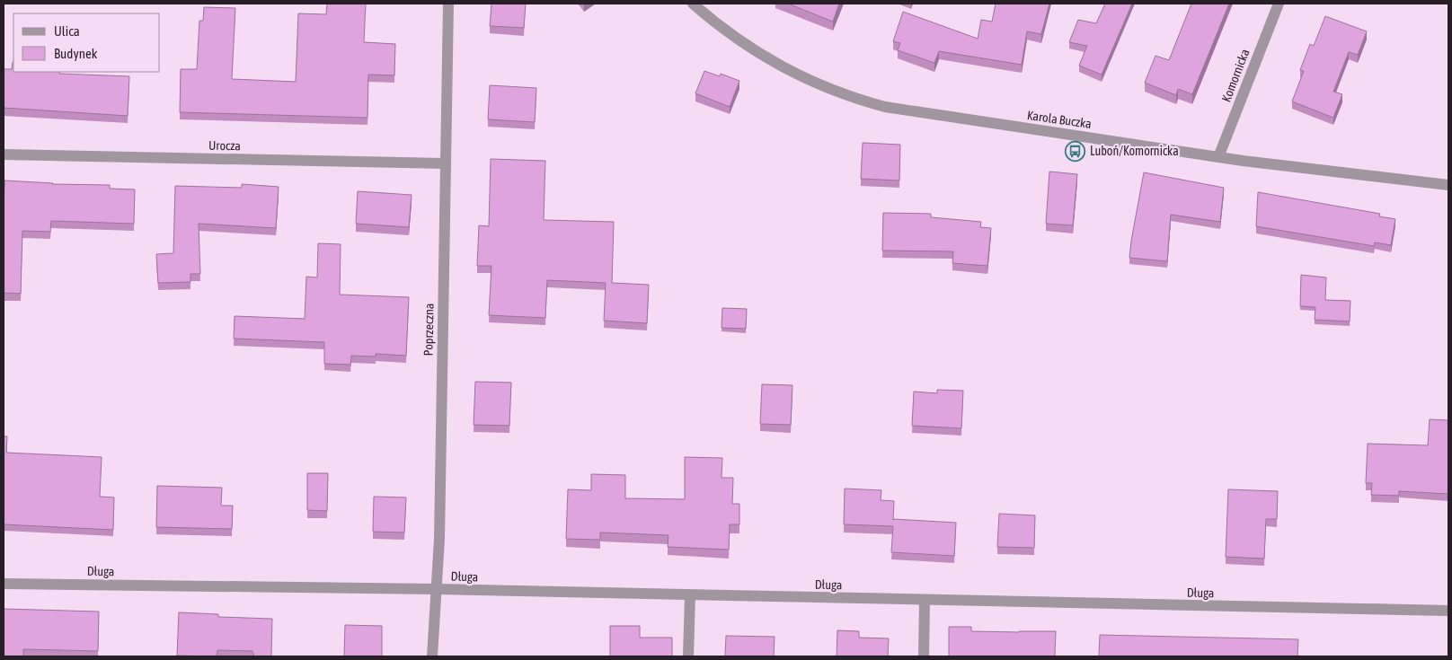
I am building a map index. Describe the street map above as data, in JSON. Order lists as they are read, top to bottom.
{
  "streets": {
    "street": [
      "Komornicka",
      "Karola Buczka",
      "Urocza",
      "Poprzeczna",
      "Długa"
    ]
  },
  "crossings": [
    ["Komornicka", "Karola Buczka"],
    ["Urocza", "Poprzeczna"],
    ["Poprzeczna", "Długa"]
  ],
  "places": {
    "bus stop": ["Luboń/Komornicka"]
  },
  "legend": ["Ulica", "Budynek"]
}
